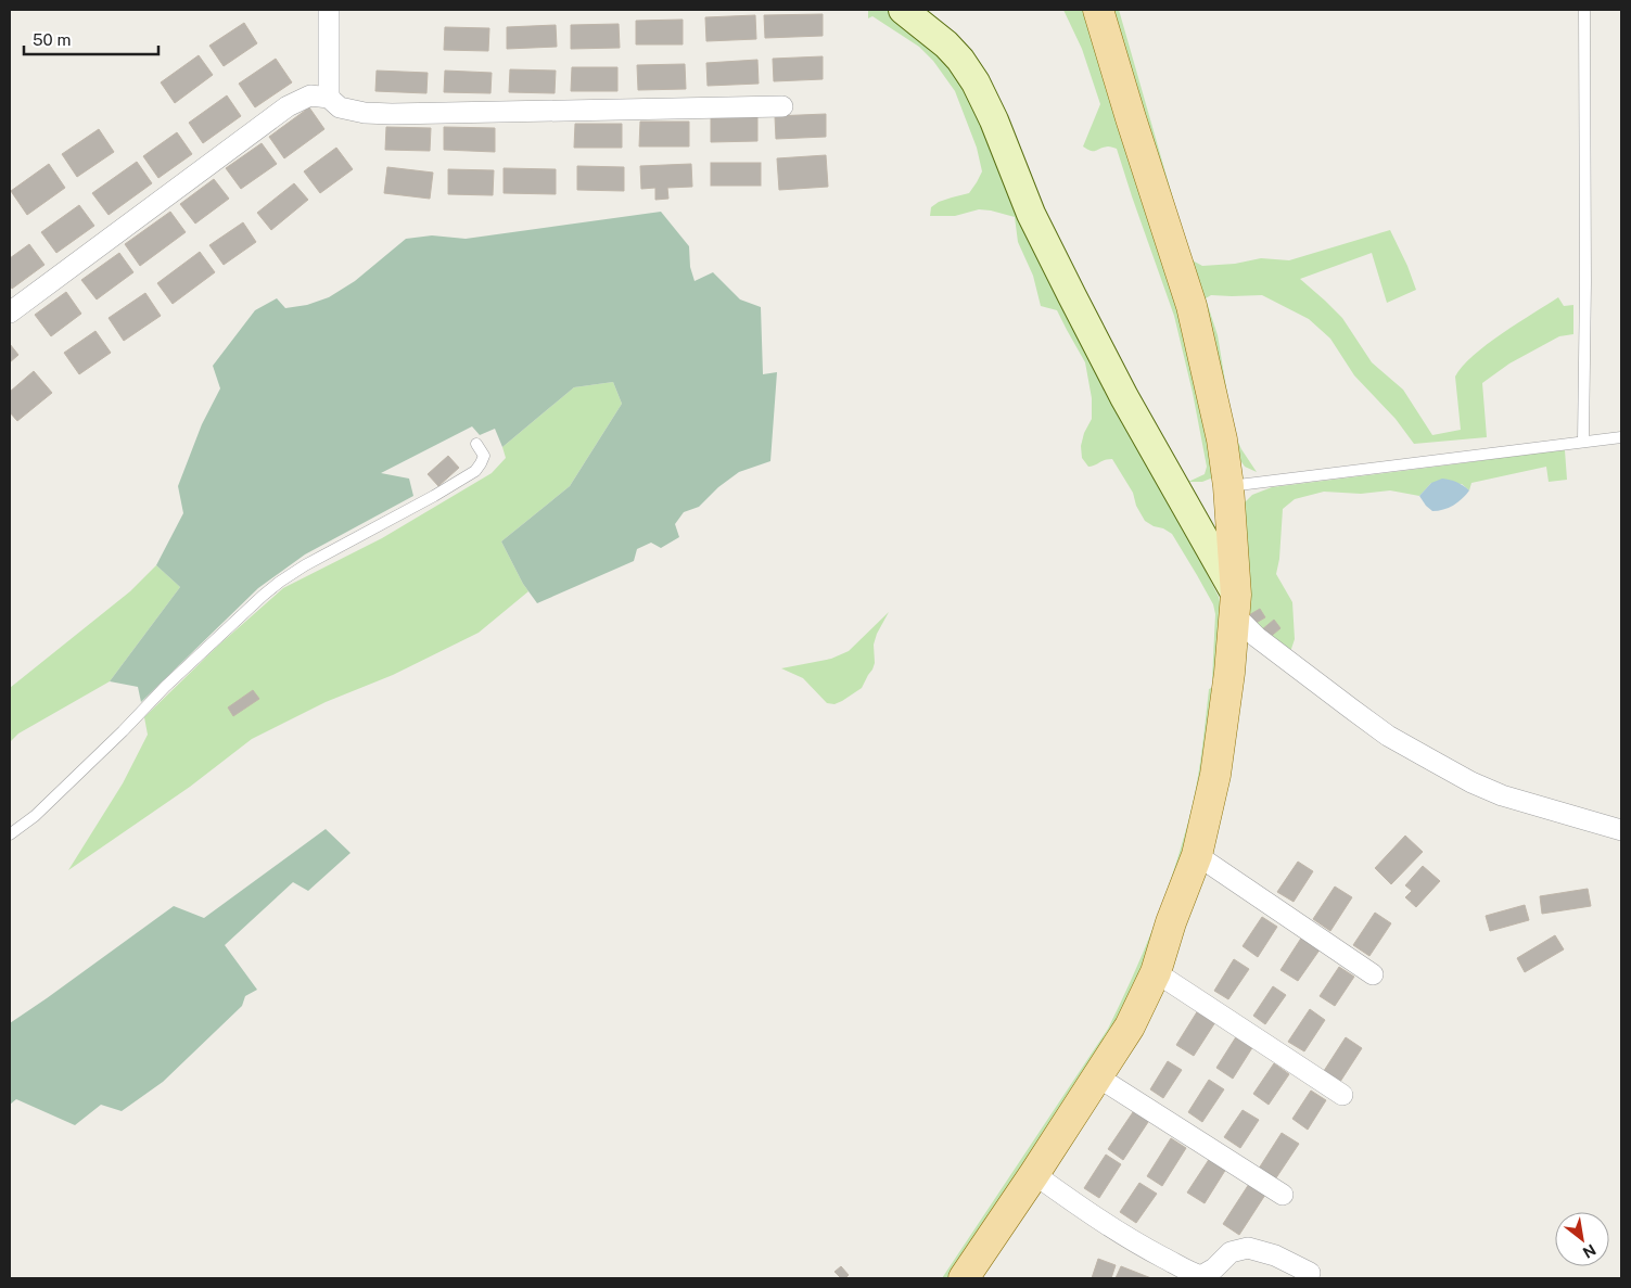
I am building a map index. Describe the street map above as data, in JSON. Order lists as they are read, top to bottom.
{
  "scale_bar": "50 m",
  "north": "bottom right"
}
